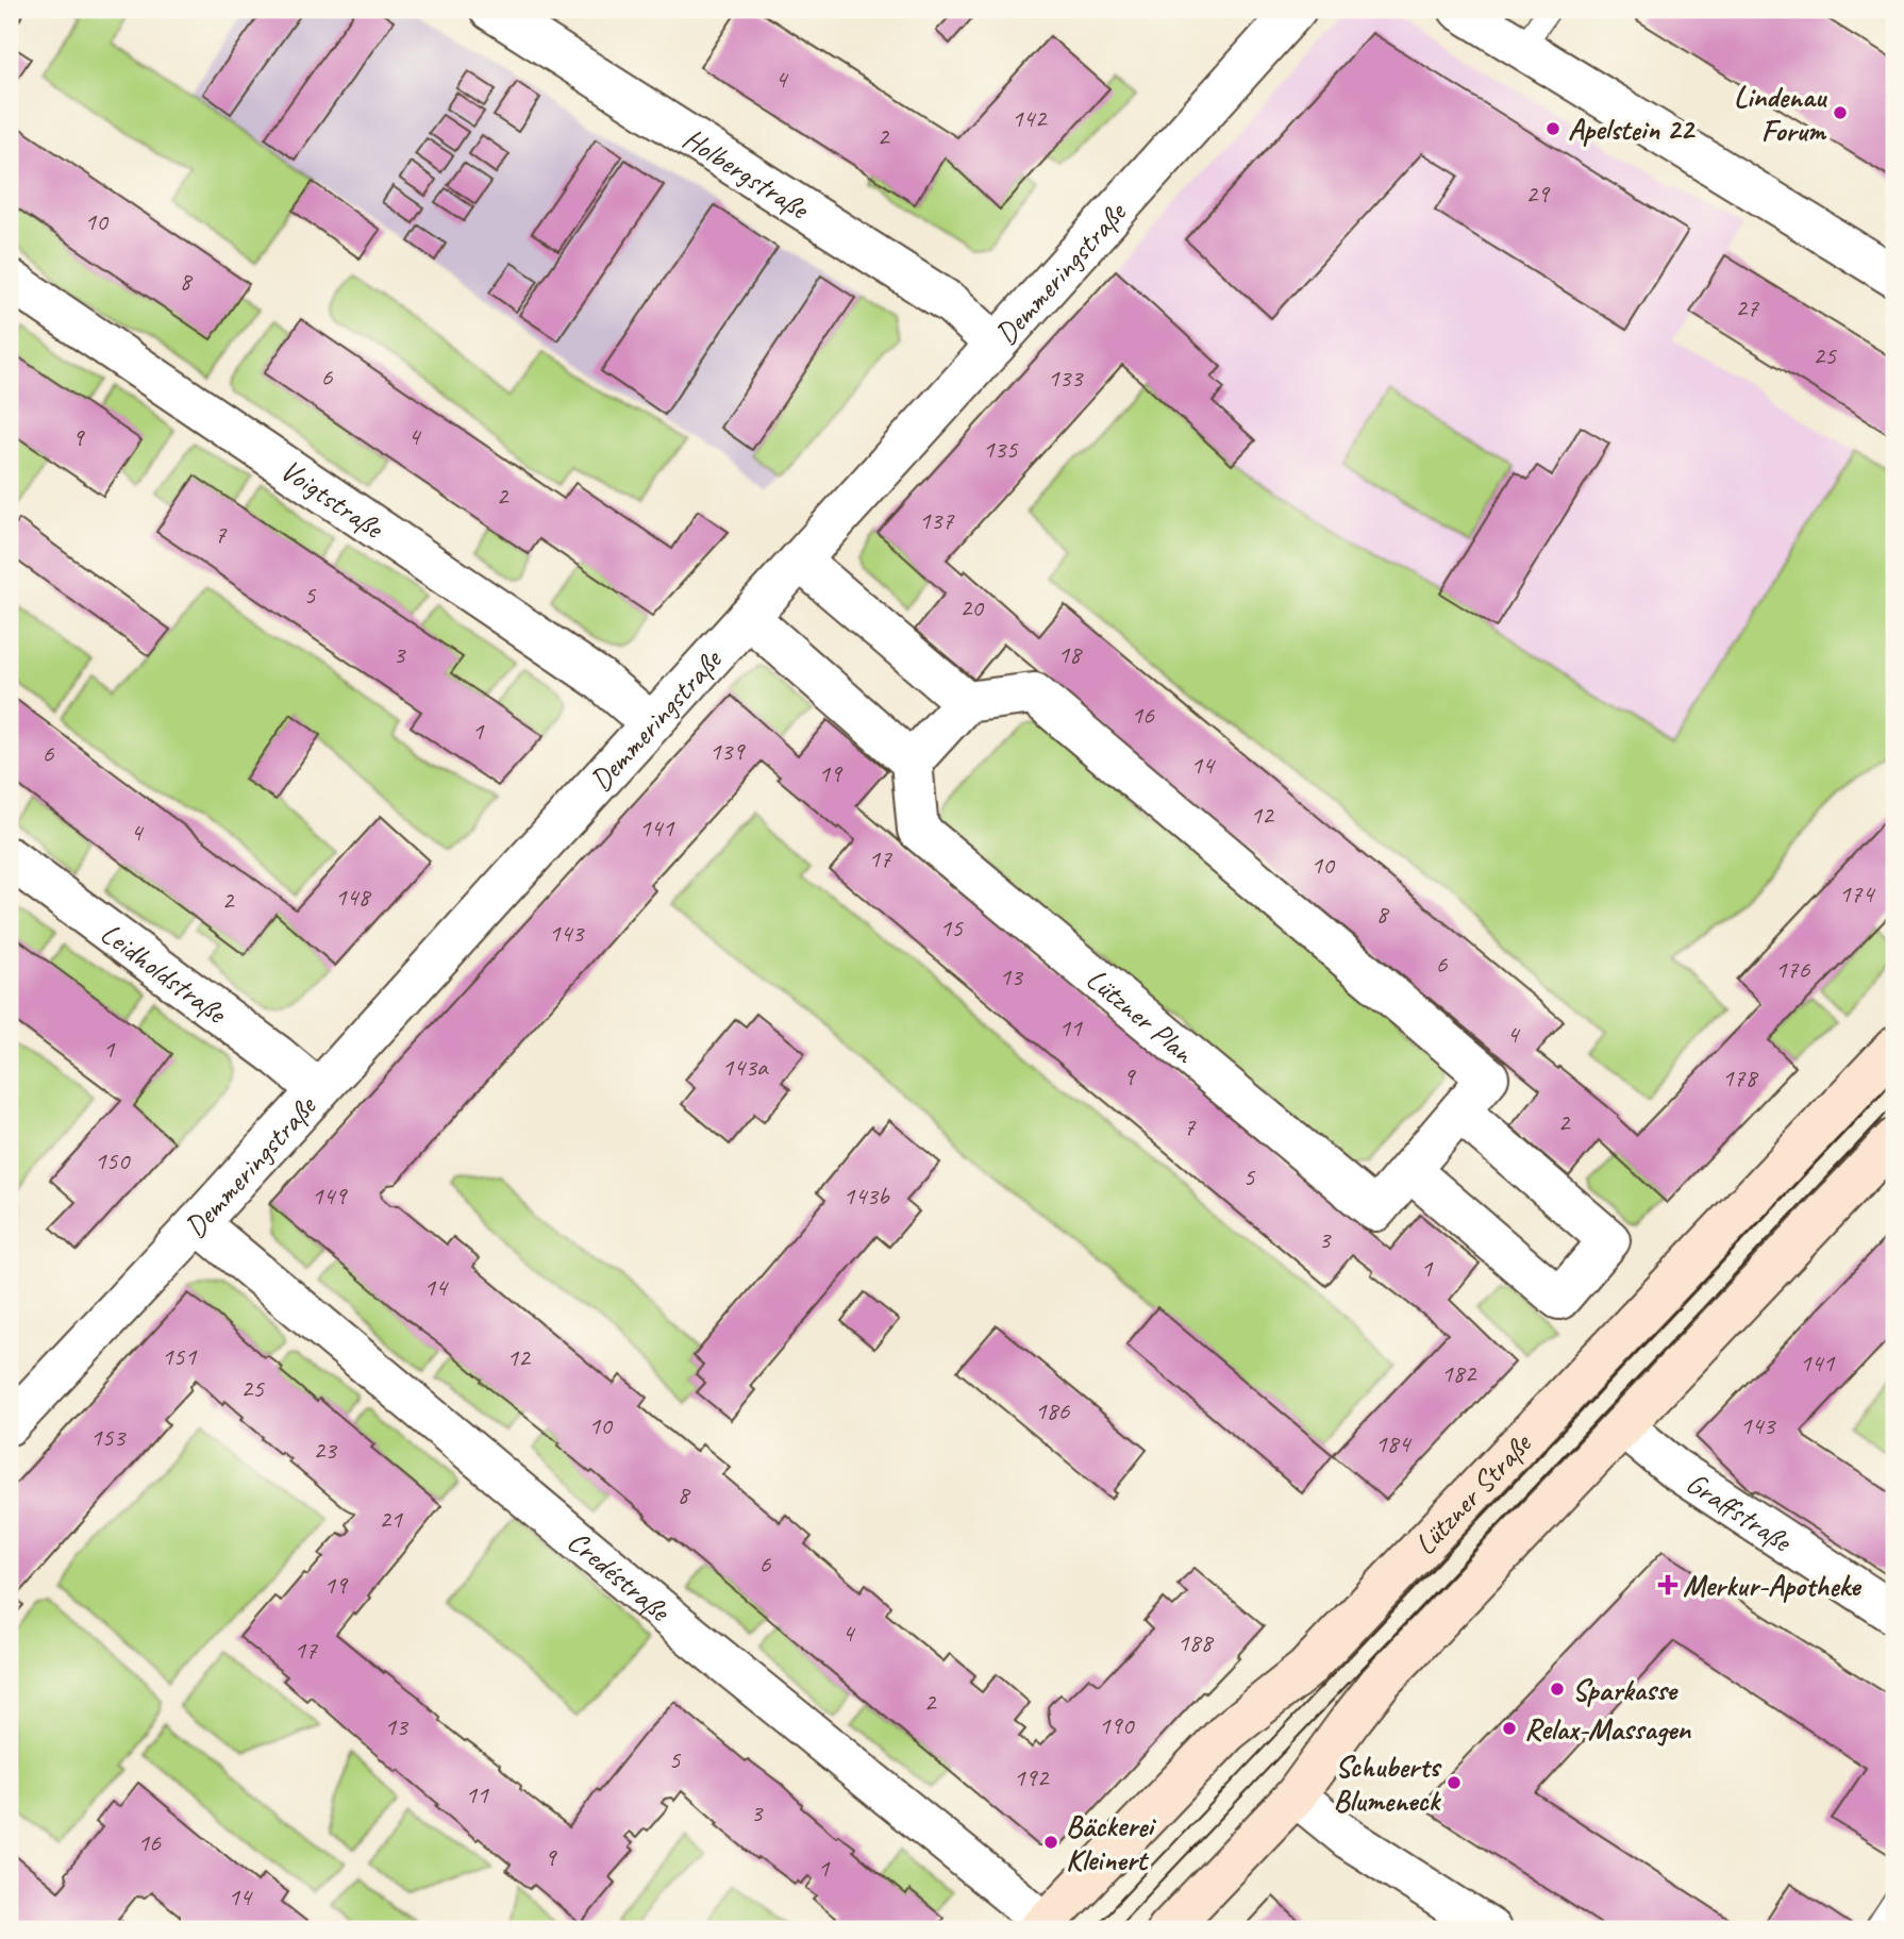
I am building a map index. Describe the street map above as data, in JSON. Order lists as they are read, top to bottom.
{
  "streets": {
    "main road": ["Lützner Straße"],
    "street": [
      "Holbergstraße",
      "Demmeringstraße",
      "Voigtstraße",
      "Leidholdstraße",
      "Lützner Plan",
      "Graffstraße",
      "Credéstraße"
    ]
  },
  "crossings": [
    ["Holbergstraße", "Demmeringstraße"],
    ["Demmeringstraße", "Voigtstraße"],
    ["Demmeringstraße", "Leidholdstraße"],
    ["Demmeringstraße", "Credéstraße"],
    ["Lützner Straße", "Graffstraße"],
    ["Lützner Straße", "Credéstraße"]
  ],
  "places": {
    "other": [
      "Lindenau Forum",
      "Apelstein 22",
      "Sparkasse",
      "Relax-Massagen",
      "Schuberts Blumeneck",
      "Bäckerei Kleinert"
    ],
    "health": ["Merkur-Apotheke"]
  },
  "house_numbers": [
    "4",
    "142",
    "2",
    "29",
    "10",
    "8",
    "27",
    "25",
    "6",
    "133",
    "4",
    "9",
    "135",
    "2",
    "137",
    "7",
    "5",
    "20",
    "3",
    "18",
    "16",
    "1",
    "139",
    "6",
    "14",
    "19",
    "12",
    "141",
    "4",
    "17",
    "10",
    "174",
    "148",
    "2",
    "8",
    "15",
    "143",
    "6",
    "176",
    "13",
    "11",
    "4",
    "1",
    "143a",
    "9",
    "178",
    "2",
    "7",
    "150",
    "5",
    "149",
    "143b",
    "3",
    "1",
    "14",
    "151",
    "12",
    "141",
    "182",
    "25",
    "186",
    "10",
    "143",
    "153",
    "184",
    "23",
    "8",
    "21",
    "6",
    "19",
    "4",
    "188",
    "17",
    "2",
    "190",
    "13",
    "5",
    "192",
    "11",
    "3",
    "16",
    "9",
    "1",
    "14"
  ]
}
